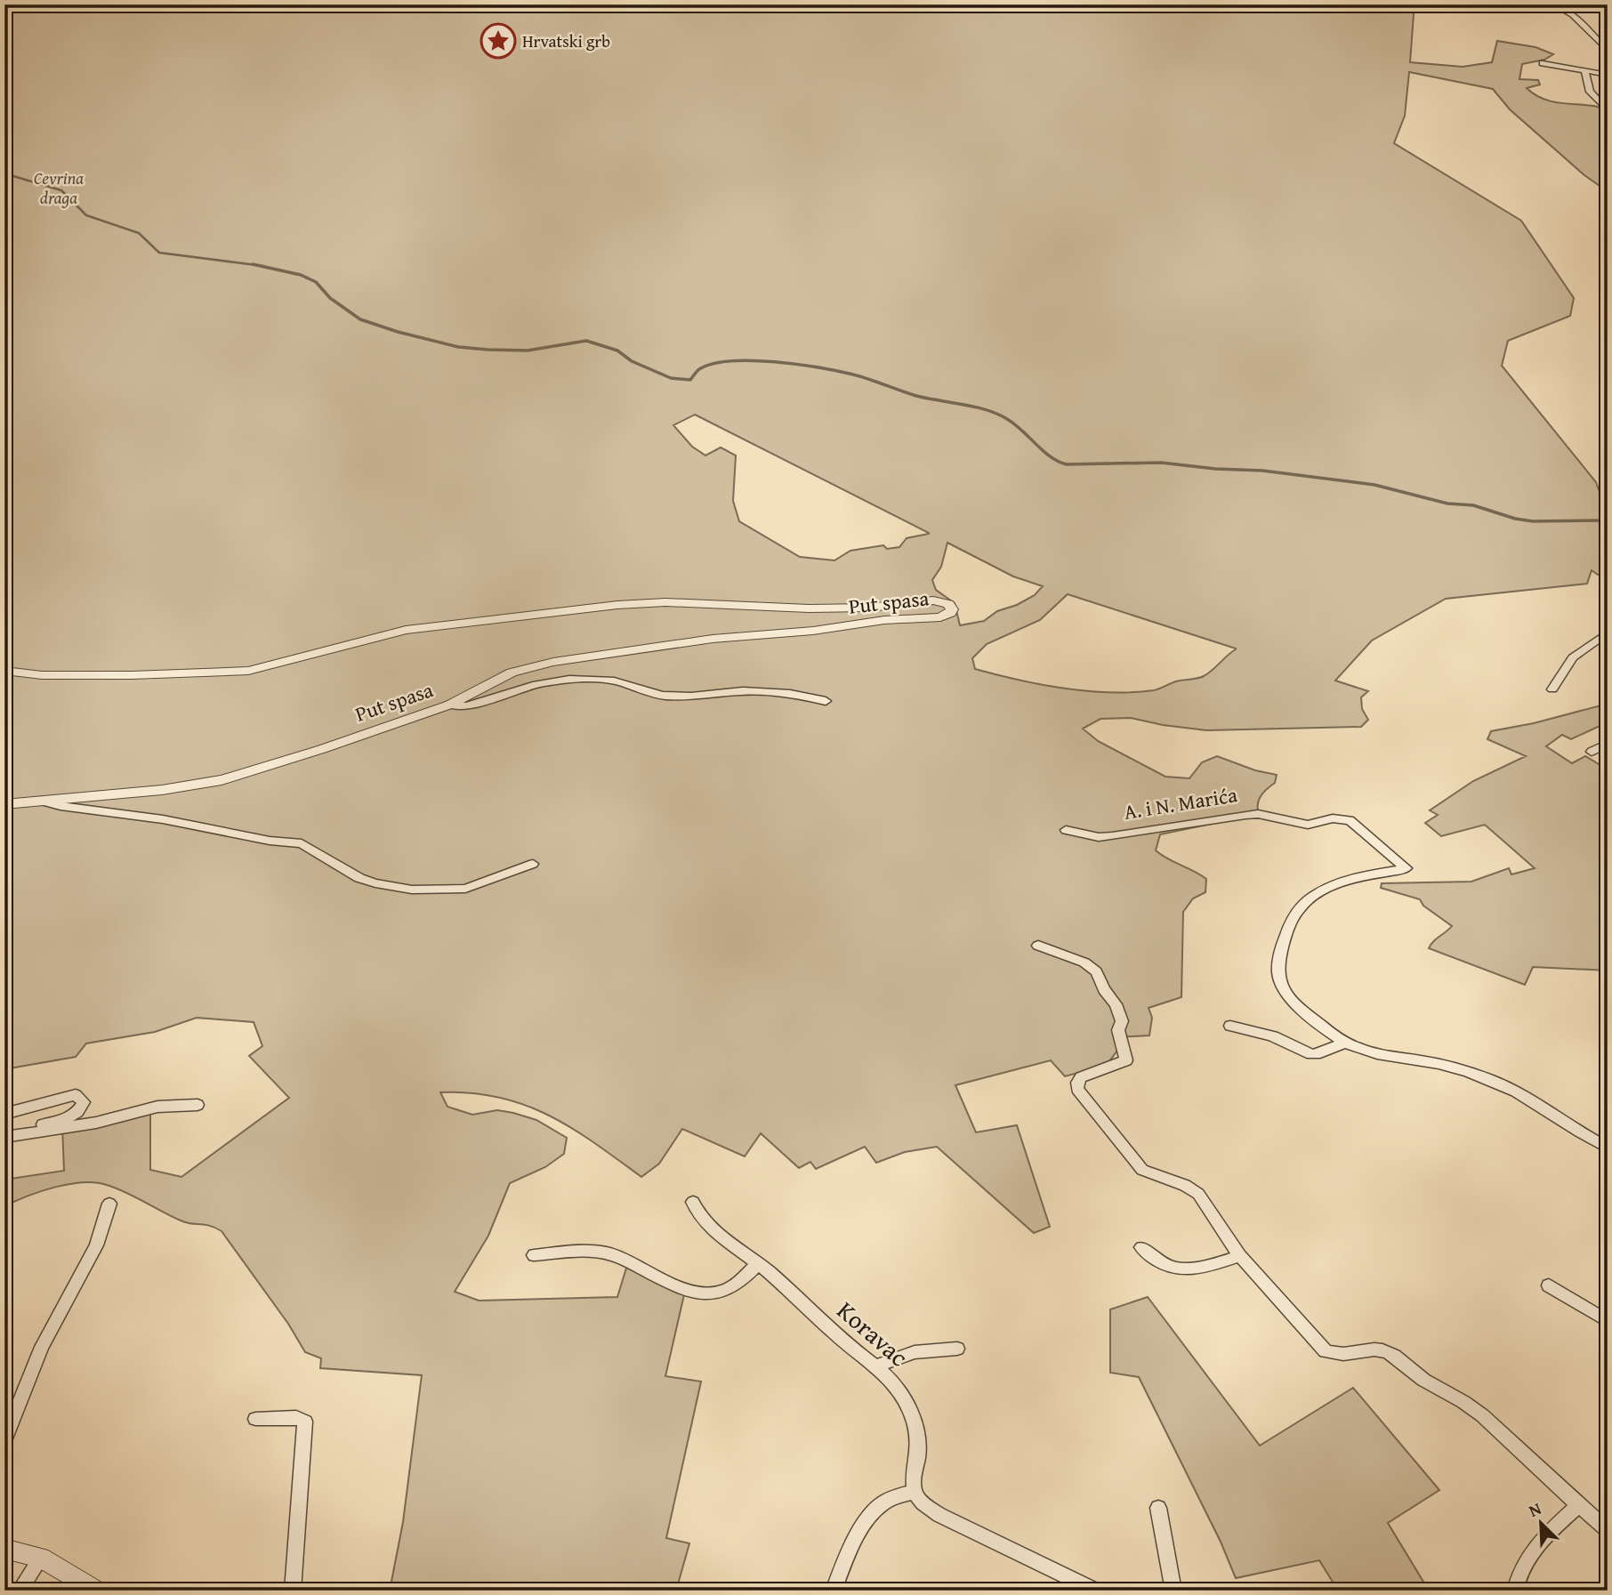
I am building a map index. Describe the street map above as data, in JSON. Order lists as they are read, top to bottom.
{
  "streets": {
    "street": ["Put spasa", "A. i N. Marića", "Koravac"]
  },
  "parks": ["Cevrina draga"],
  "places": {
    "place": ["Hrvatski grb"]
  },
  "north": "top left"
}
